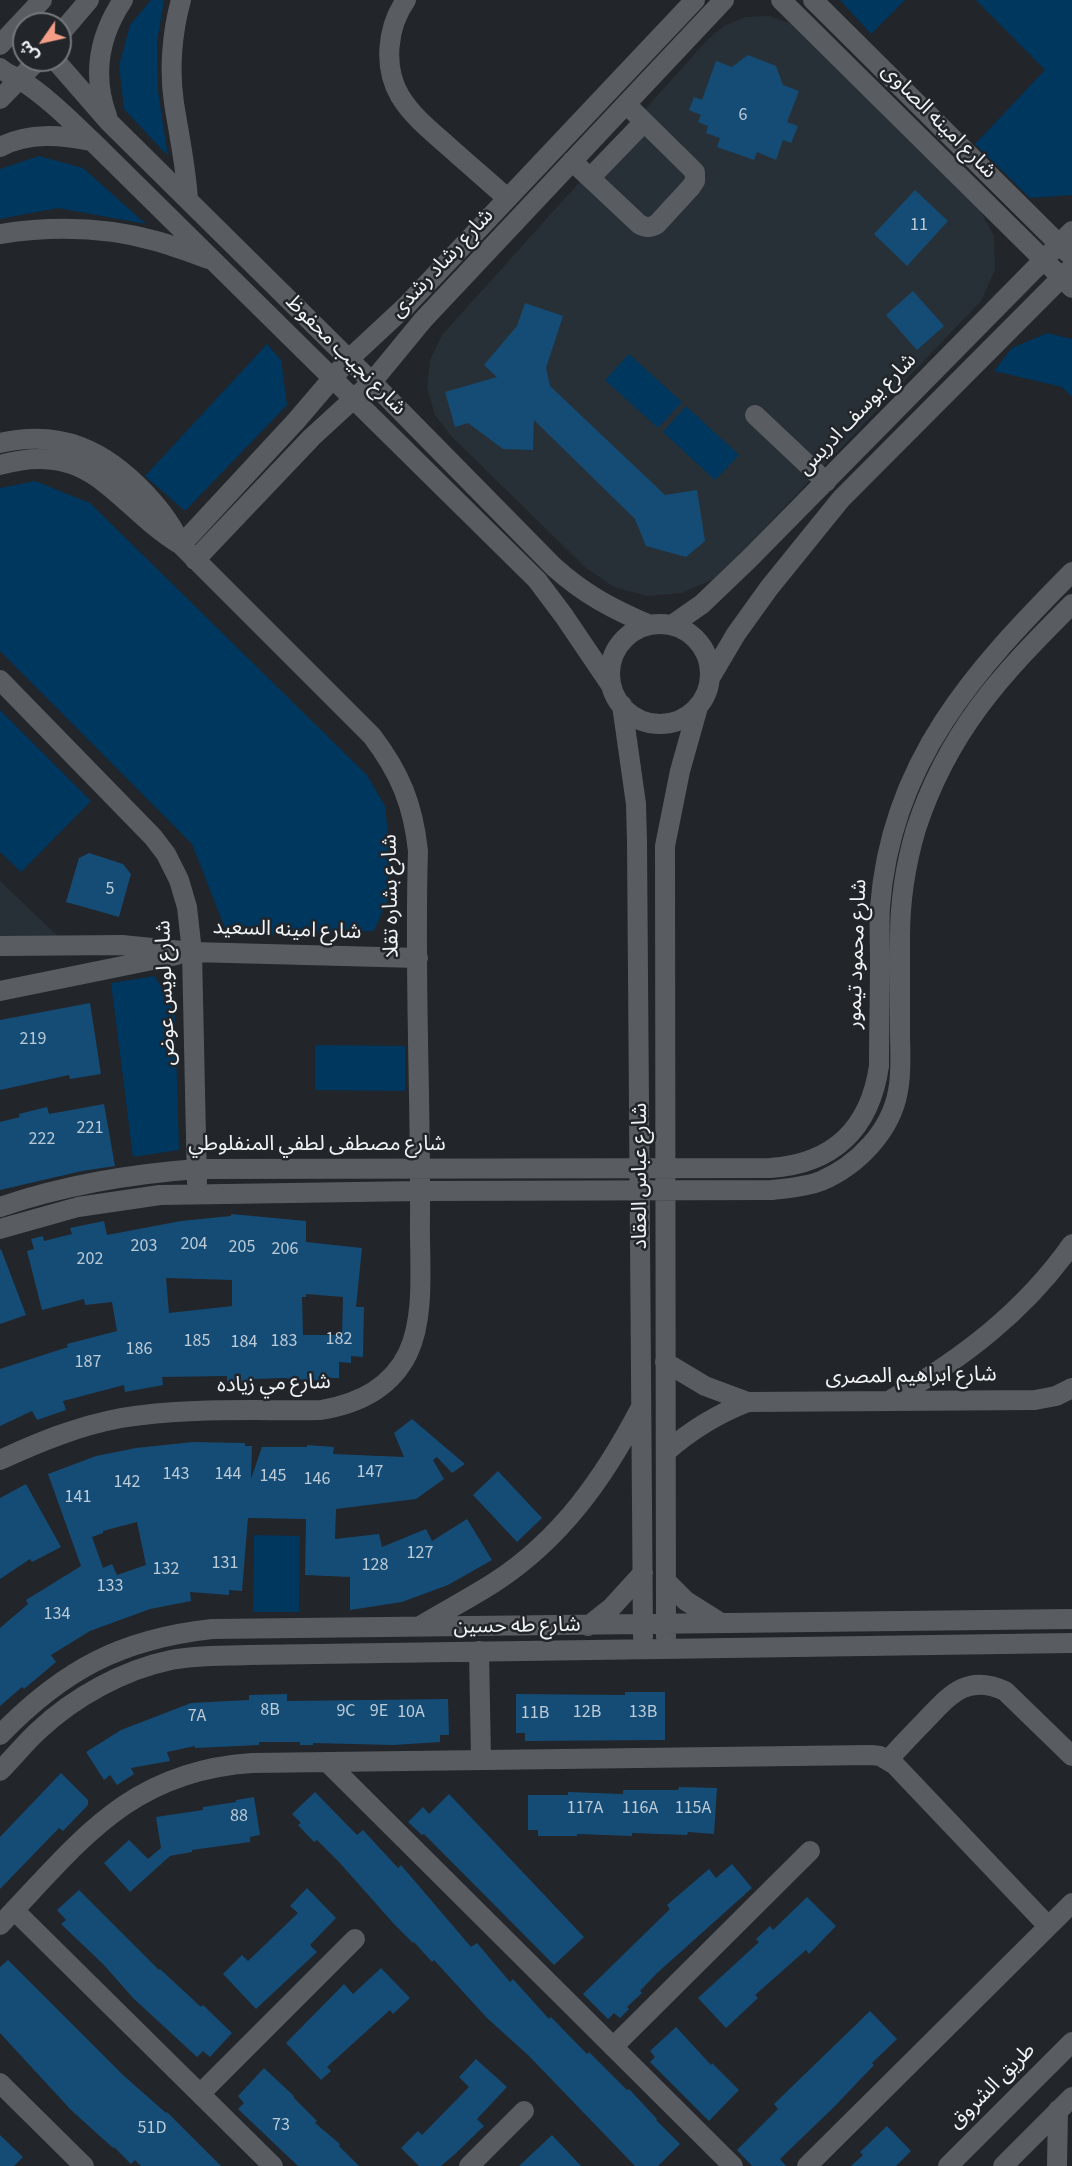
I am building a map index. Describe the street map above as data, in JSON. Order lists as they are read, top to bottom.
{
  "streets": {
    "street": [
      "شارع امينه الصاوى",
      "شارع رشاد رشدى",
      "شارع نجيب محفوظ",
      "شارع يوسف ادريس",
      "شارع بشاره تقلا",
      "شارع امينه السعيد",
      "شارع محمود تيمور",
      "شارع لويس عوض",
      "شارع مصطفى لطفي المنفلوطي",
      "شارع عباس العقاد",
      "شارع ابراهيم المصرى",
      "شارع مي زياده",
      "شارع طه حسين",
      "طريق الشروق"
    ]
  },
  "crossings": [
    ["شارع امينه الصاوى", "شارع يوسف ادريس"],
    ["شارع رشاد رشدى", "شارع نجيب محفوظ"],
    ["شارع رشاد رشدى", "شارع بشاره تقلا"],
    ["شارع نجيب محفوظ", "شارع يوسف ادريس"],
    ["شارع نجيب محفوظ", "شارع عباس العقاد"],
    ["شارع يوسف ادريس", "شارع عباس العقاد"],
    ["شارع بشاره تقلا", "شارع امينه السعيد"],
    ["شارع بشاره تقلا", "شارع مصطفى لطفي المنفلوطي"],
    ["شارع بشاره تقلا", "شارع مي زياده"],
    ["شارع امينه السعيد", "شارع لويس عوض"],
    ["شارع محمود تيمور", "شارع مصطفى لطفي المنفلوطي"],
    ["شارع محمود تيمور", "شارع عباس العقاد"],
    ["شارع لويس عوض", "شارع مصطفى لطفي المنفلوطي"],
    ["شارع مصطفى لطفي المنفلوطي", "شارع عباس العقاد"],
    ["شارع عباس العقاد", "شارع ابراهيم المصرى"],
    ["شارع عباس العقاد", "شارع طه حسين"]
  ],
  "house_numbers": [
    "6",
    "11",
    "5",
    "219",
    "221",
    "222",
    "204",
    "203",
    "205",
    "206",
    "202",
    "182",
    "185",
    "183",
    "184",
    "186",
    "187",
    "147",
    "143",
    "144",
    "145",
    "146",
    "142",
    "141",
    "127",
    "131",
    "128",
    "132",
    "133",
    "134",
    "8B",
    "9C",
    "9E",
    "10A",
    "12B",
    "13B",
    "11B",
    "7A",
    "117A",
    "116A",
    "115A",
    "88",
    "73",
    "51D"
  ],
  "north": "bottom left"
}
